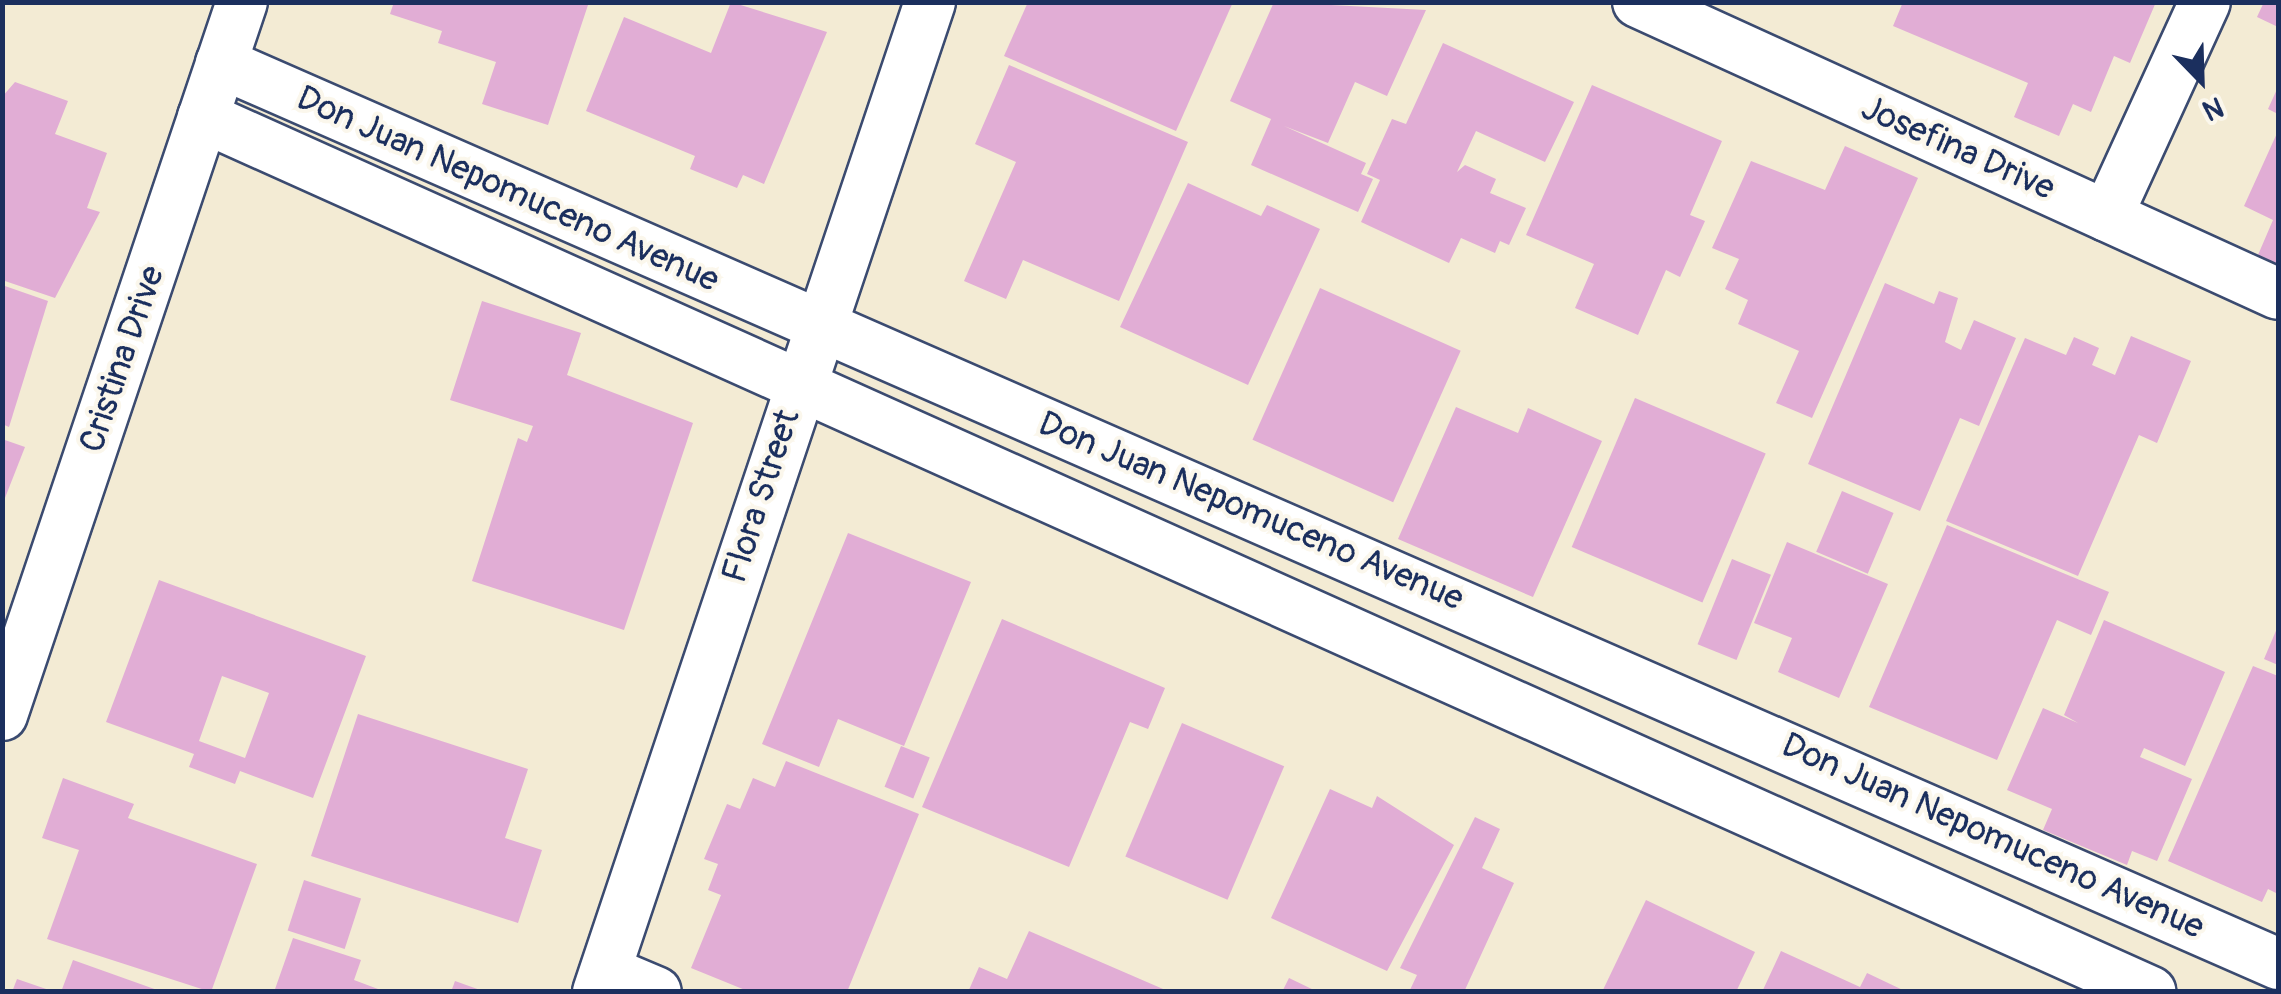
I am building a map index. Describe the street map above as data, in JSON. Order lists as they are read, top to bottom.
{
  "streets": {
    "street": [
      "Josefina Drive",
      "Don Juan Nepomuceno Avenue",
      "Cristina Drive",
      "Flora Street"
    ]
  },
  "crossings": [
    ["Don Juan Nepomuceno Avenue", "Cristina Drive"],
    ["Don Juan Nepomuceno Avenue", "Flora Street"]
  ],
  "north": "bottom right"
}
